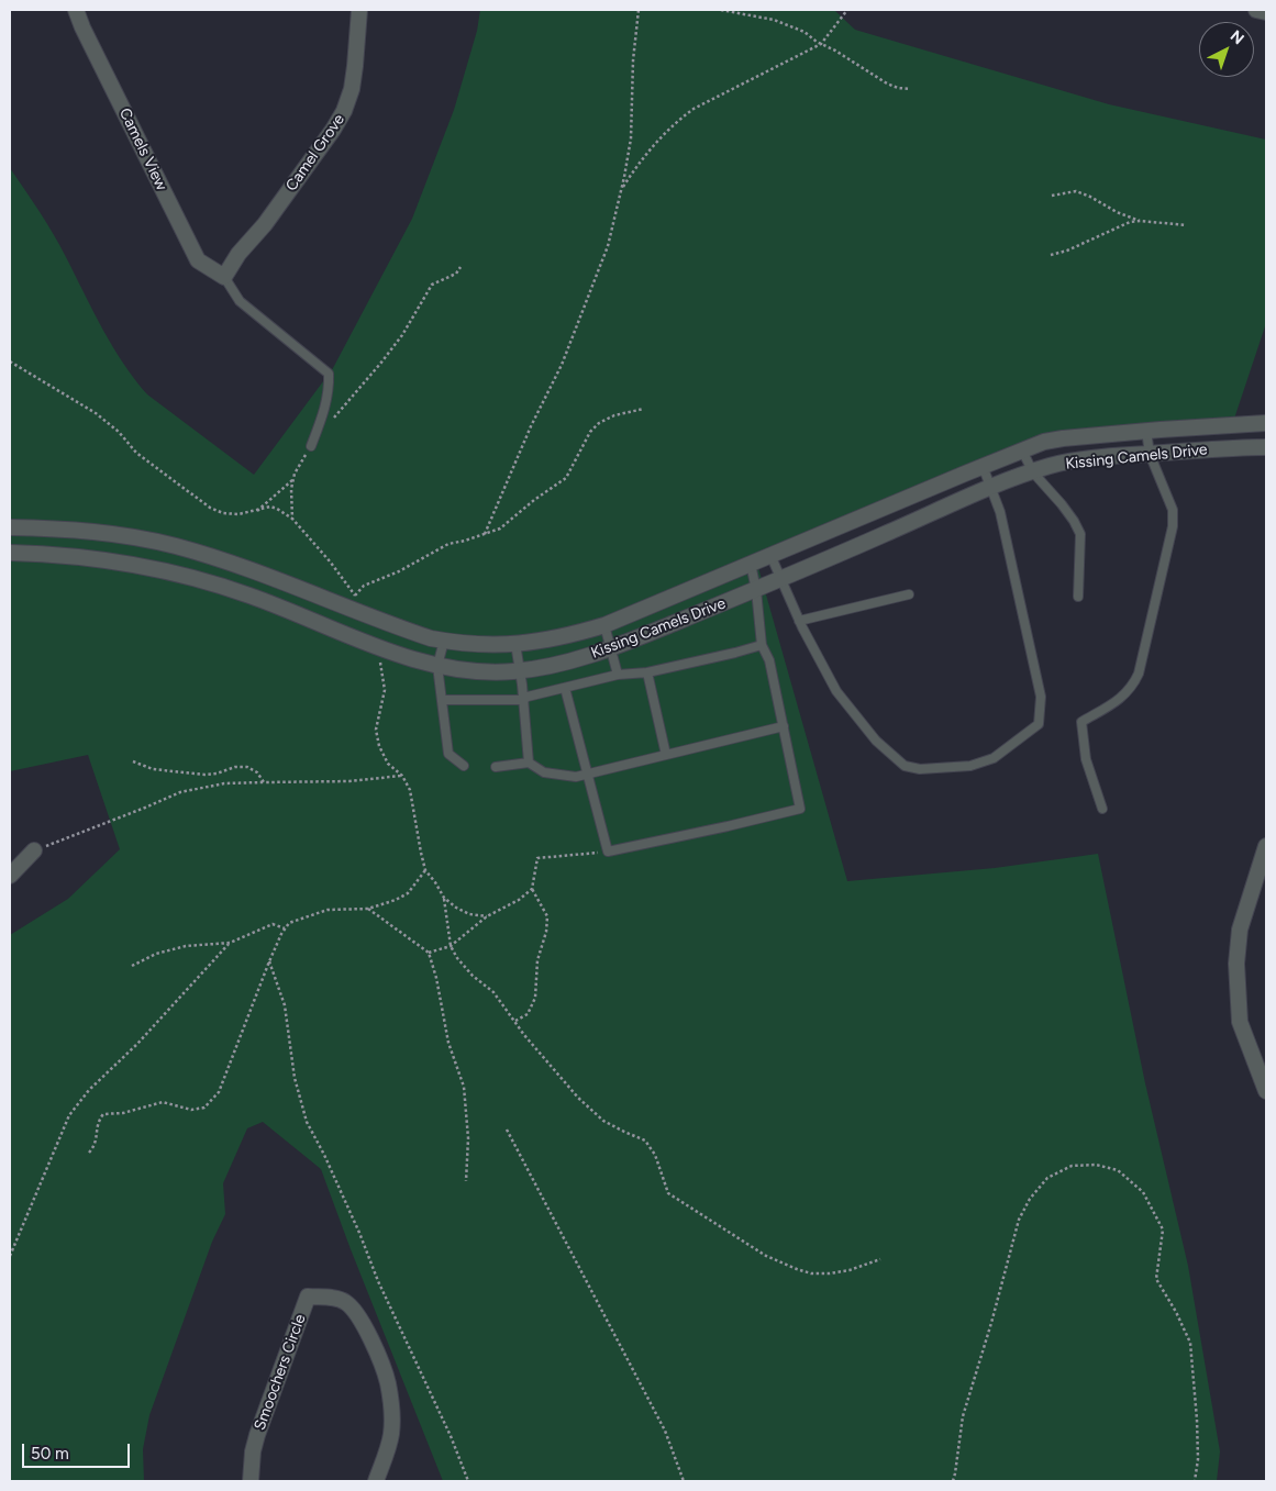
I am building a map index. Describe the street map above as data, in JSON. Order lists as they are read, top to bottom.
{
  "streets": {
    "street": [
      "Camels View",
      "Camel Grove",
      "Kissing Camels Drive",
      "Smoochers Circle"
    ]
  },
  "crossings": [
    ["Camels View", "Camel Grove"]
  ],
  "scale_bar": "50 m",
  "north": "top right"
}
